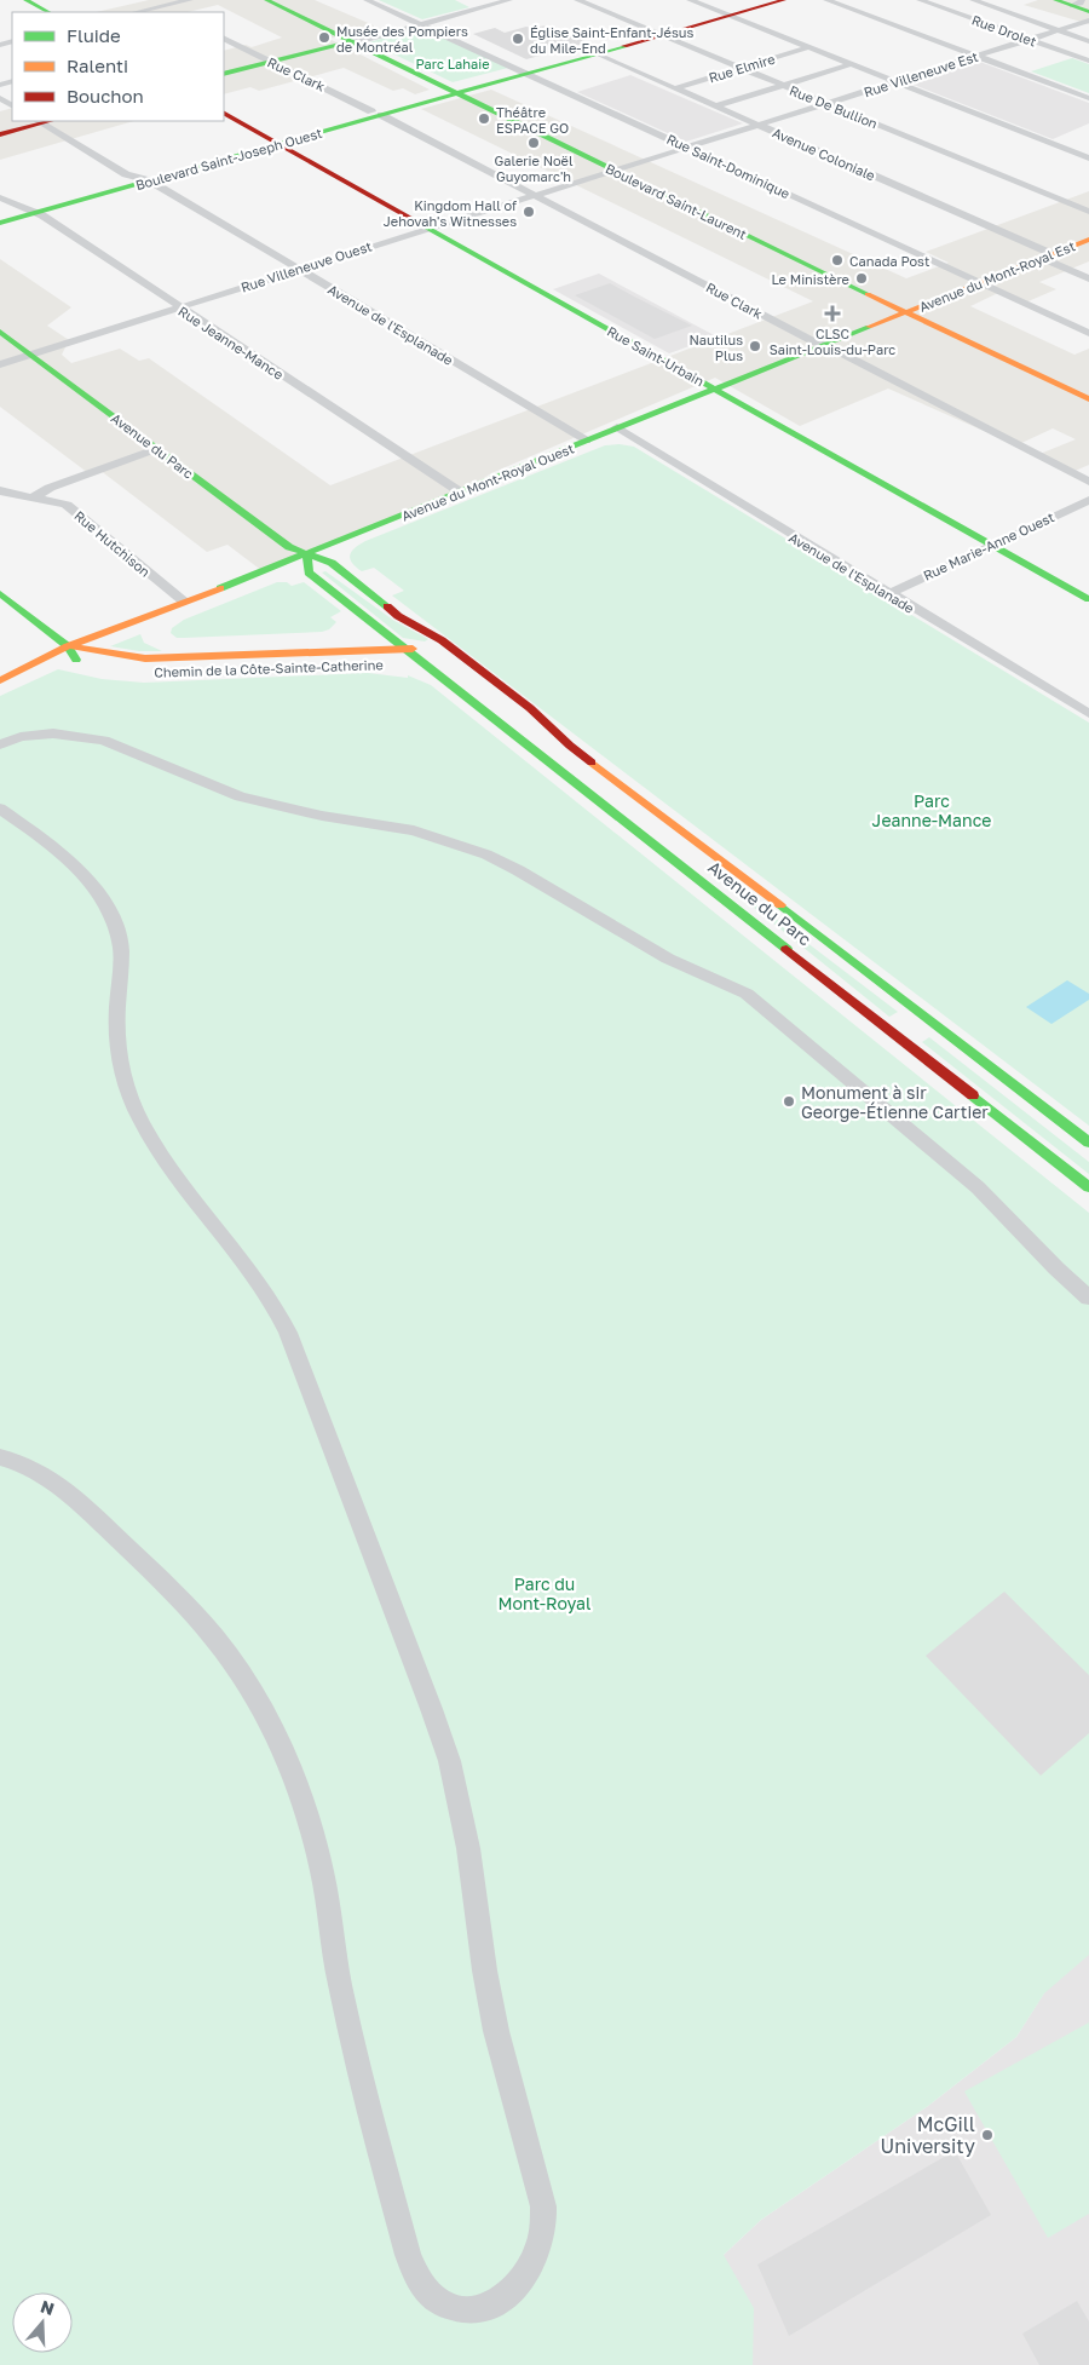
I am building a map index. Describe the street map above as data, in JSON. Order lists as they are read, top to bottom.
{
  "streets": {
    "main road": [
      "Boulevard Saint-Joseph Ouest",
      "Boulevard Saint-Laurent",
      "Avenue du Mont-Royal Est",
      "Rue Saint-Urbain",
      "Avenue du Parc",
      "Avenue du Mont-Royal Ouest",
      "Chemin de la Côte-Sainte-Catherine"
    ],
    "street": [
      "Rue Drolet",
      "Rue Elmire",
      "Rue Clark",
      "Rue Villeneuve Est",
      "Rue De Bullion",
      "Avenue Coloniale",
      "Rue Saint-Dominique",
      "Rue Villeneuve Ouest",
      "Avenue de l'Esplanade",
      "Rue Jeanne-Mance",
      "Rue Hutchison",
      "Rue Marie-Anne Ouest"
    ]
  },
  "crossings": [
    ["Rue Drolet", "Rue Villeneuve Est"],
    ["Rue Elmire", "Rue De Bullion"],
    ["Rue Elmire", "Avenue Coloniale"],
    ["Rue Clark", "Boulevard Saint-Joseph Ouest"],
    ["Rue Clark", "Rue Villeneuve Ouest"],
    ["Rue Clark", "Avenue du Mont-Royal Ouest"],
    ["Rue Villeneuve Est", "Rue De Bullion"],
    ["Rue Villeneuve Est", "Avenue Coloniale"],
    ["Rue Villeneuve Est", "Rue Saint-Dominique"],
    ["Rue Villeneuve Est", "Boulevard Saint-Laurent"],
    ["Rue Villeneuve Est", "Rue Villeneuve Ouest"],
    ["Avenue Coloniale", "Avenue du Mont-Royal Est"],
    ["Boulevard Saint-Joseph Ouest", "Rue Saint-Dominique"],
    ["Boulevard Saint-Joseph Ouest", "Boulevard Saint-Laurent"],
    ["Boulevard Saint-Joseph Ouest", "Avenue de l'Esplanade"],
    ["Boulevard Saint-Joseph Ouest", "Rue Jeanne-Mance"],
    ["Boulevard Saint-Joseph Ouest", "Rue Saint-Urbain"],
    ["Rue Saint-Dominique", "Avenue du Mont-Royal Est"],
    ["Boulevard Saint-Laurent", "Rue Villeneuve Ouest"],
    ["Boulevard Saint-Laurent", "Avenue du Mont-Royal Est"],
    ["Boulevard Saint-Laurent", "Avenue du Mont-Royal Ouest"],
    ["Rue Villeneuve Ouest", "Avenue de l'Esplanade"],
    ["Rue Villeneuve Ouest", "Rue Jeanne-Mance"],
    ["Rue Villeneuve Ouest", "Rue Saint-Urbain"],
    ["Rue Villeneuve Ouest", "Avenue du Parc"],
    ["Avenue du Mont-Royal Est", "Avenue du Mont-Royal Ouest"],
    ["Avenue de l'Esplanade", "Avenue du Mont-Royal Ouest"],
    ["Avenue de l'Esplanade", "Rue Marie-Anne Ouest"],
    ["Rue Jeanne-Mance", "Avenue du Mont-Royal Ouest"],
    ["Rue Saint-Urbain", "Avenue du Mont-Royal Ouest"],
    ["Rue Saint-Urbain", "Rue Marie-Anne Ouest"],
    ["Avenue du Parc", "Avenue du Mont-Royal Ouest"],
    ["Avenue du Parc", "Chemin de la Côte-Sainte-Catherine"],
    ["Avenue du Mont-Royal Ouest", "Rue Hutchison"],
    ["Avenue du Mont-Royal Ouest", "Chemin de la Côte-Sainte-Catherine"]
  ],
  "parks": ["Parc Lahaie", "Parc Jeanne-Mance", "Parc du Mont-Royal"],
  "places": {
    "other": [
      "Musée des Pompiers de Montréal",
      "Église Saint-Enfant-Jésus du Mile-End",
      "Théâtre ESPACE GO",
      "Galerie Noël Guyomarc'h",
      "Kingdom Hall of Jehovah's Witnesses",
      "Canada Post",
      "Le Ministère",
      "Nautilus Plus",
      "Monument à sir George-Étienne Cartier",
      "McGill University"
    ],
    "health": ["CLSC Saint-Louis-du-Parc"]
  },
  "legend": ["Fluide", "Ralenti", "Bouchon"],
  "north": "top"
}
